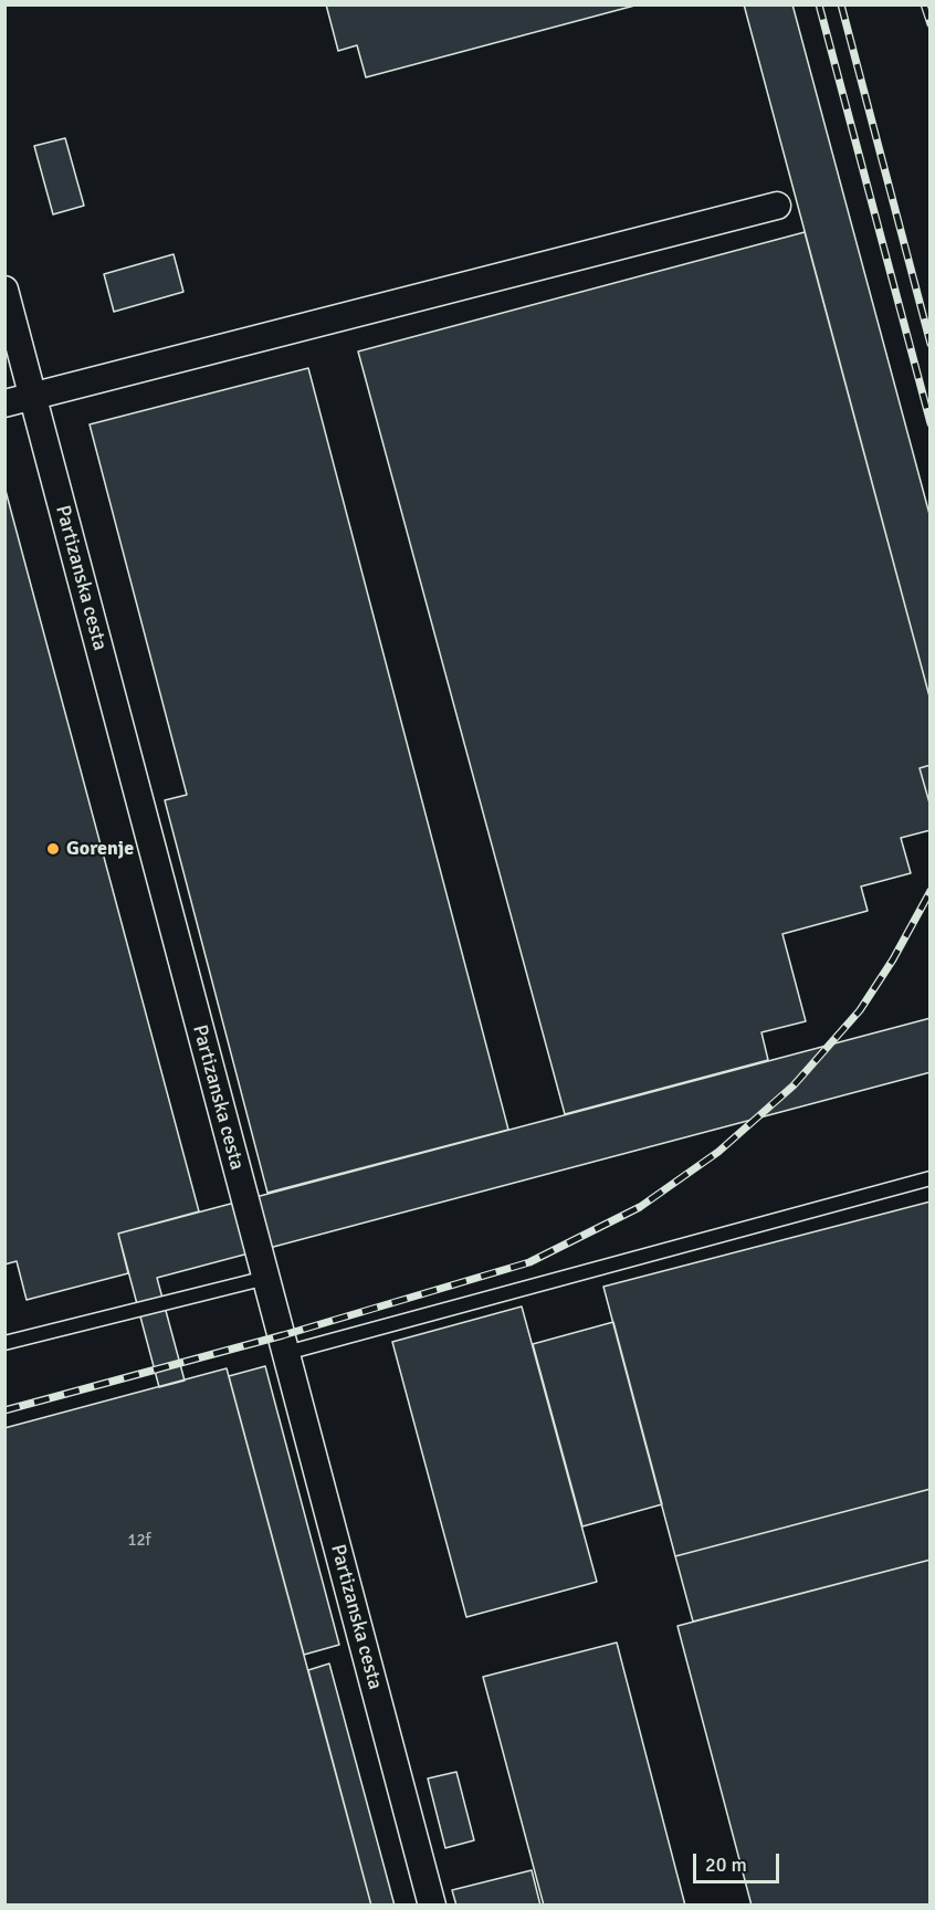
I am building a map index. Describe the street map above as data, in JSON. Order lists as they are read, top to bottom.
{
  "streets": {
    "street": ["Partizanska cesta"]
  },
  "places": ["Gorenje"],
  "house_numbers": ["12f"],
  "scale_bar": "20 m"
}
